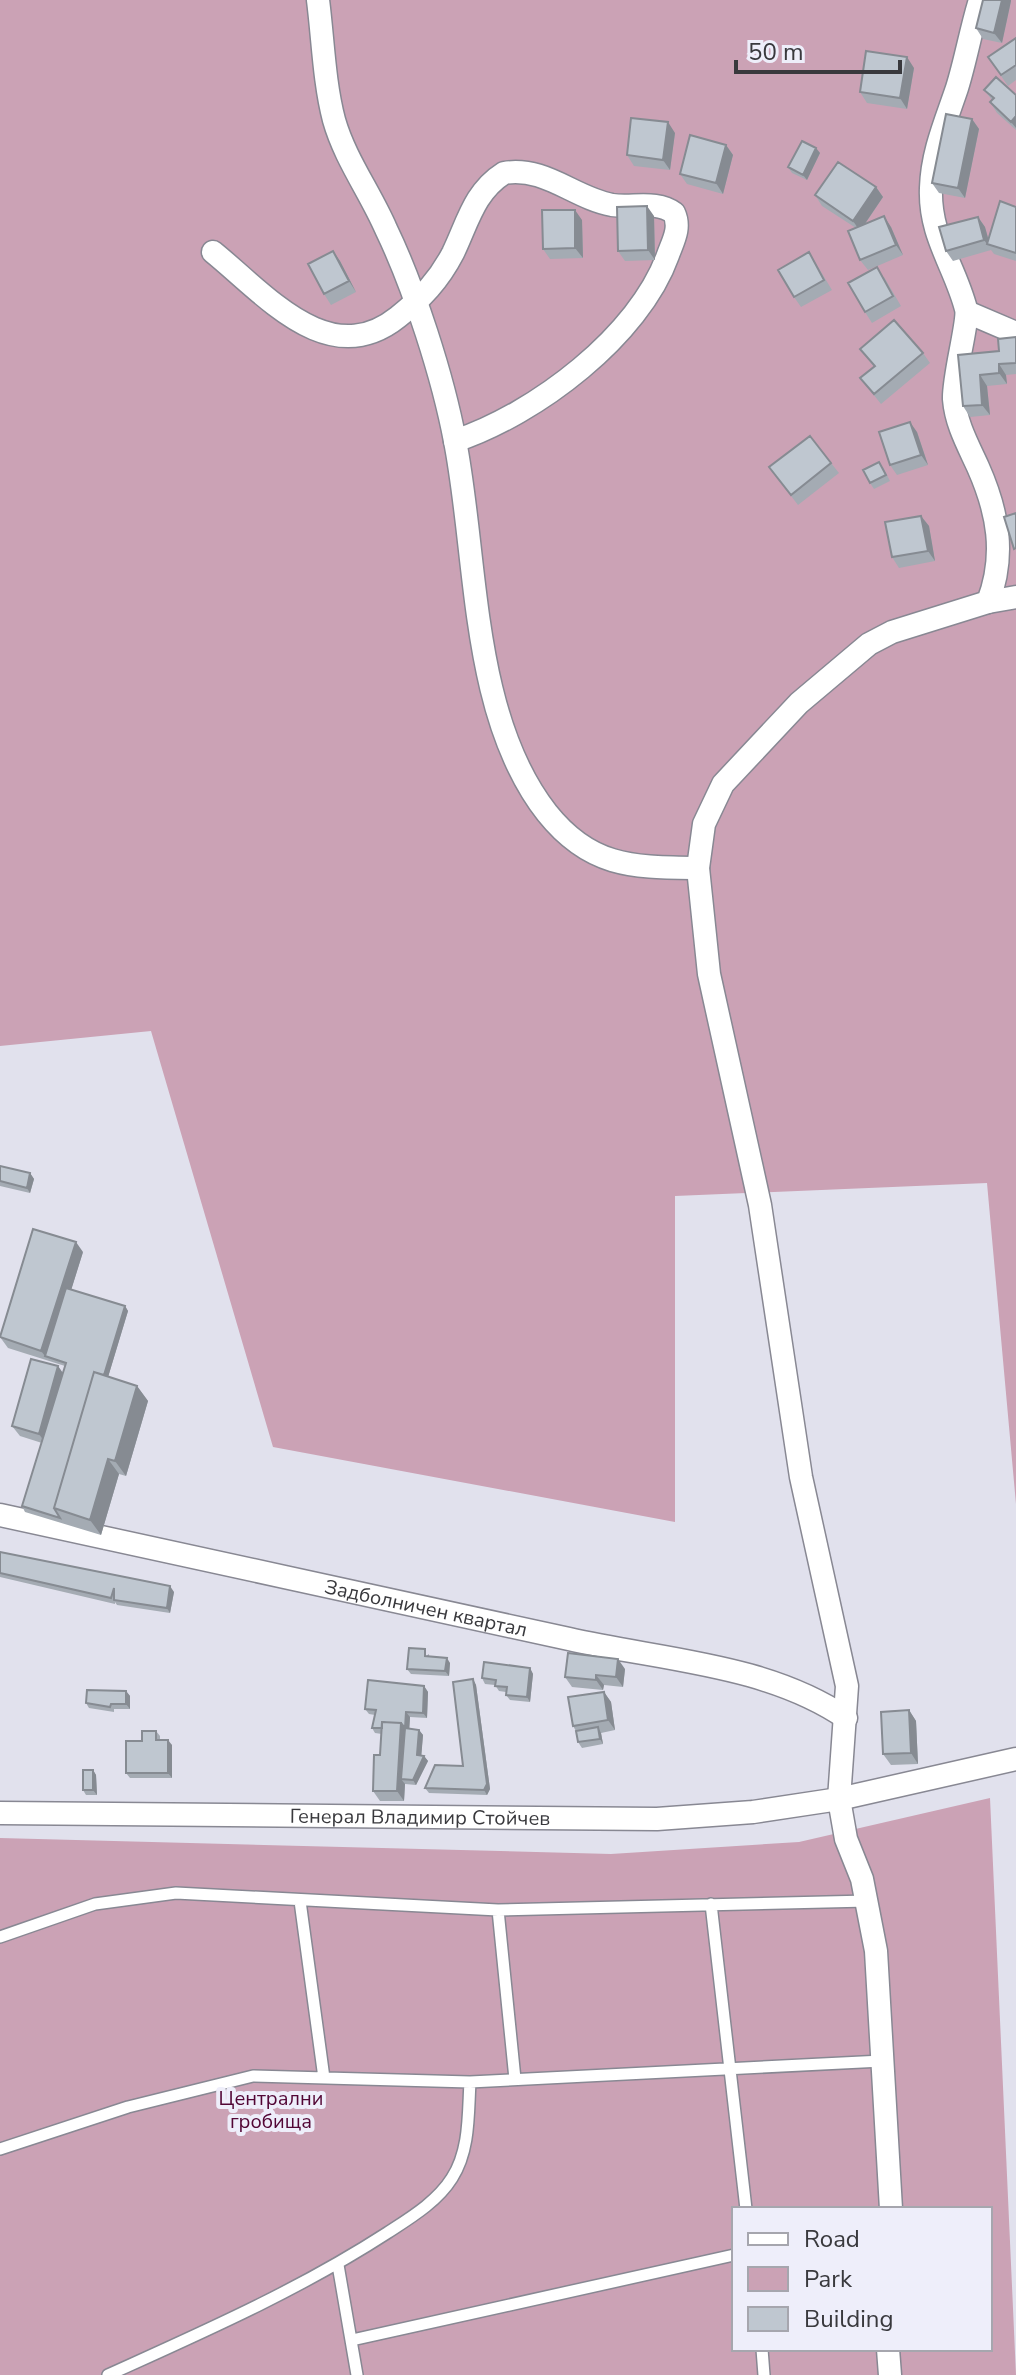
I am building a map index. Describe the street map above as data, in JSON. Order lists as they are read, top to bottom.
{
  "streets": {
    "street": ["Задболничен квартал", "Генерал Владимир Стойчев"]
  },
  "parks": ["Централни гробища"],
  "legend": ["Road", "Park", "Building"],
  "scale_bar": "50 m"
}
